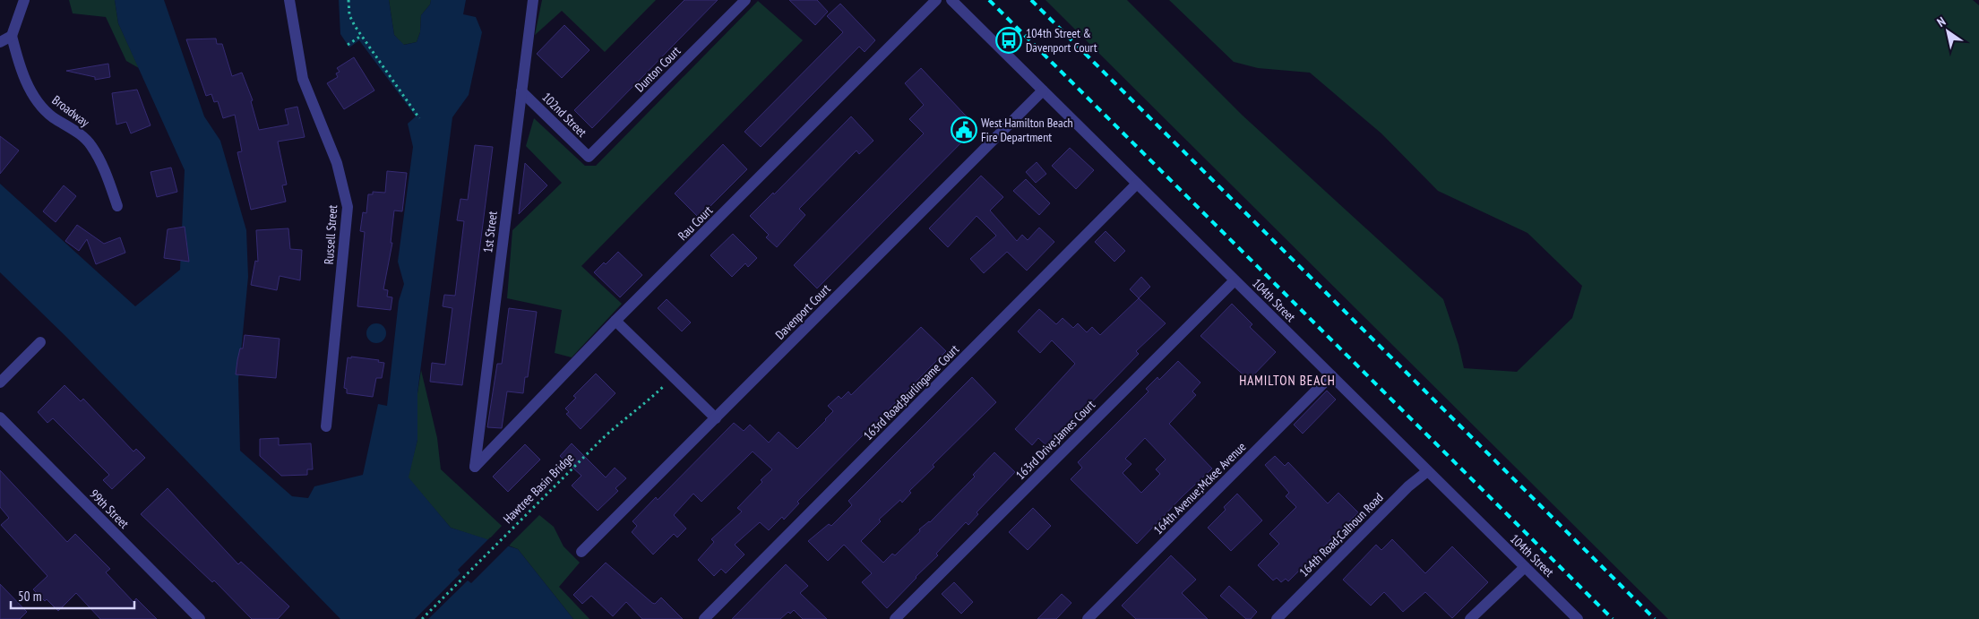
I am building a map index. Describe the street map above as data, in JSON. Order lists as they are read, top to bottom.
{
  "streets": {
    "street": [
      "Dunton Court",
      "Broadway",
      "102nd Street",
      "Rau Court",
      "1st Street",
      "Russell Street",
      "104th Street",
      "Davenport Court",
      "163rd Road;Burlingame Court",
      "163rd Drive;James Court",
      "164th Avenue;Mckee Avenue",
      "99th Street",
      "164th Road;Calhoun Road"
    ],
    "path": ["Hawtree Basin Bridge"]
  },
  "crossings": [
    ["Dunton Court", "102nd Street"],
    ["102nd Street", "1st Street"],
    ["Rau Court", "1st Street"],
    ["104th Street", "Davenport Court"],
    ["104th Street", "163rd Road;Burlingame Court"],
    ["104th Street", "163rd Drive;James Court"],
    ["104th Street", "164th Avenue;Mckee Avenue"],
    ["104th Street", "164th Road;Calhoun Road"]
  ],
  "districts": ["HAMILTON BEACH"],
  "places": {
    "bus stop": ["104th Street & Davenport Court"],
    "public building": ["West Hamilton Beach Fire Department"]
  },
  "scale_bar": "50 m",
  "north": "top left"
}
